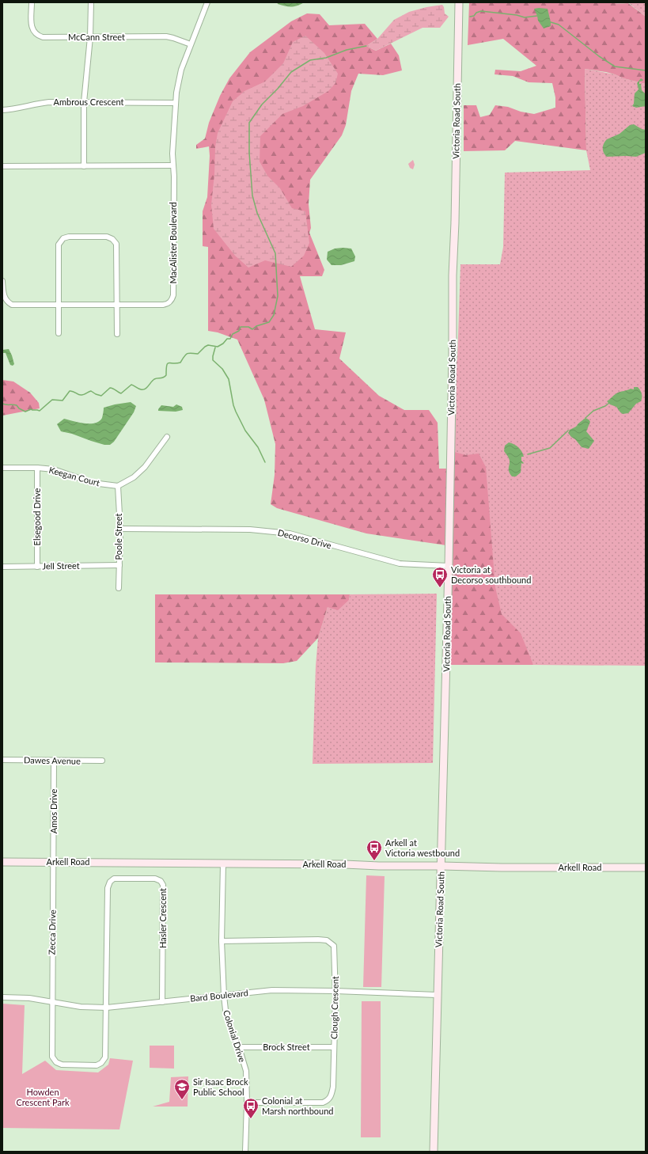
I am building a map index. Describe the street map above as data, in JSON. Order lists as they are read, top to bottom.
{
  "streets": {
    "main road": ["Victoria Road South", "Arkell Road"],
    "street": [
      "McCann Street",
      "Ambrous Crescent",
      "MacAlister Boulevard",
      "Keegan Court",
      "Elsegood Drive",
      "Poole Street",
      "Decorso Drive",
      "Jell Street",
      "Dawes Avenue",
      "Amos Drive",
      "Hasler Crescent",
      "Zecca Drive",
      "Bard Boulevard",
      "Clough Crescent",
      "Colonial Drive",
      "Brock Street"
    ]
  },
  "crossings": [
    ["McCann Street", "MacAlister Boulevard"],
    ["Ambrous Crescent", "MacAlister Boulevard"],
    ["Victoria Road South", "Decorso Drive"],
    ["Victoria Road South", "Arkell Road"],
    ["Victoria Road South", "Bard Boulevard"],
    ["Keegan Court", "Elsegood Drive"],
    ["Keegan Court", "Poole Street"],
    ["Elsegood Drive", "Jell Street"],
    ["Poole Street", "Decorso Drive"],
    ["Poole Street", "Jell Street"],
    ["Dawes Avenue", "Amos Drive"],
    ["Amos Drive", "Arkell Road"],
    ["Amos Drive", "Zecca Drive"],
    ["Arkell Road", "Zecca Drive"],
    ["Arkell Road", "Colonial Drive"],
    ["Hasler Crescent", "Zecca Drive"],
    ["Hasler Crescent", "Bard Boulevard"],
    ["Zecca Drive", "Bard Boulevard"],
    ["Bard Boulevard", "Clough Crescent"],
    ["Bard Boulevard", "Colonial Drive"],
    ["Clough Crescent", "Colonial Drive"],
    ["Clough Crescent", "Brock Street"],
    ["Colonial Drive", "Brock Street"]
  ],
  "parks": ["Howden Crescent Park"],
  "places": {
    "bus stop": ["Victoria at Decorso southbound", "Arkell at Victoria westbound", "Colonial at Marsh northbound"],
    "school or university": ["Sir Isaac Brock Public School"]
  }
}
